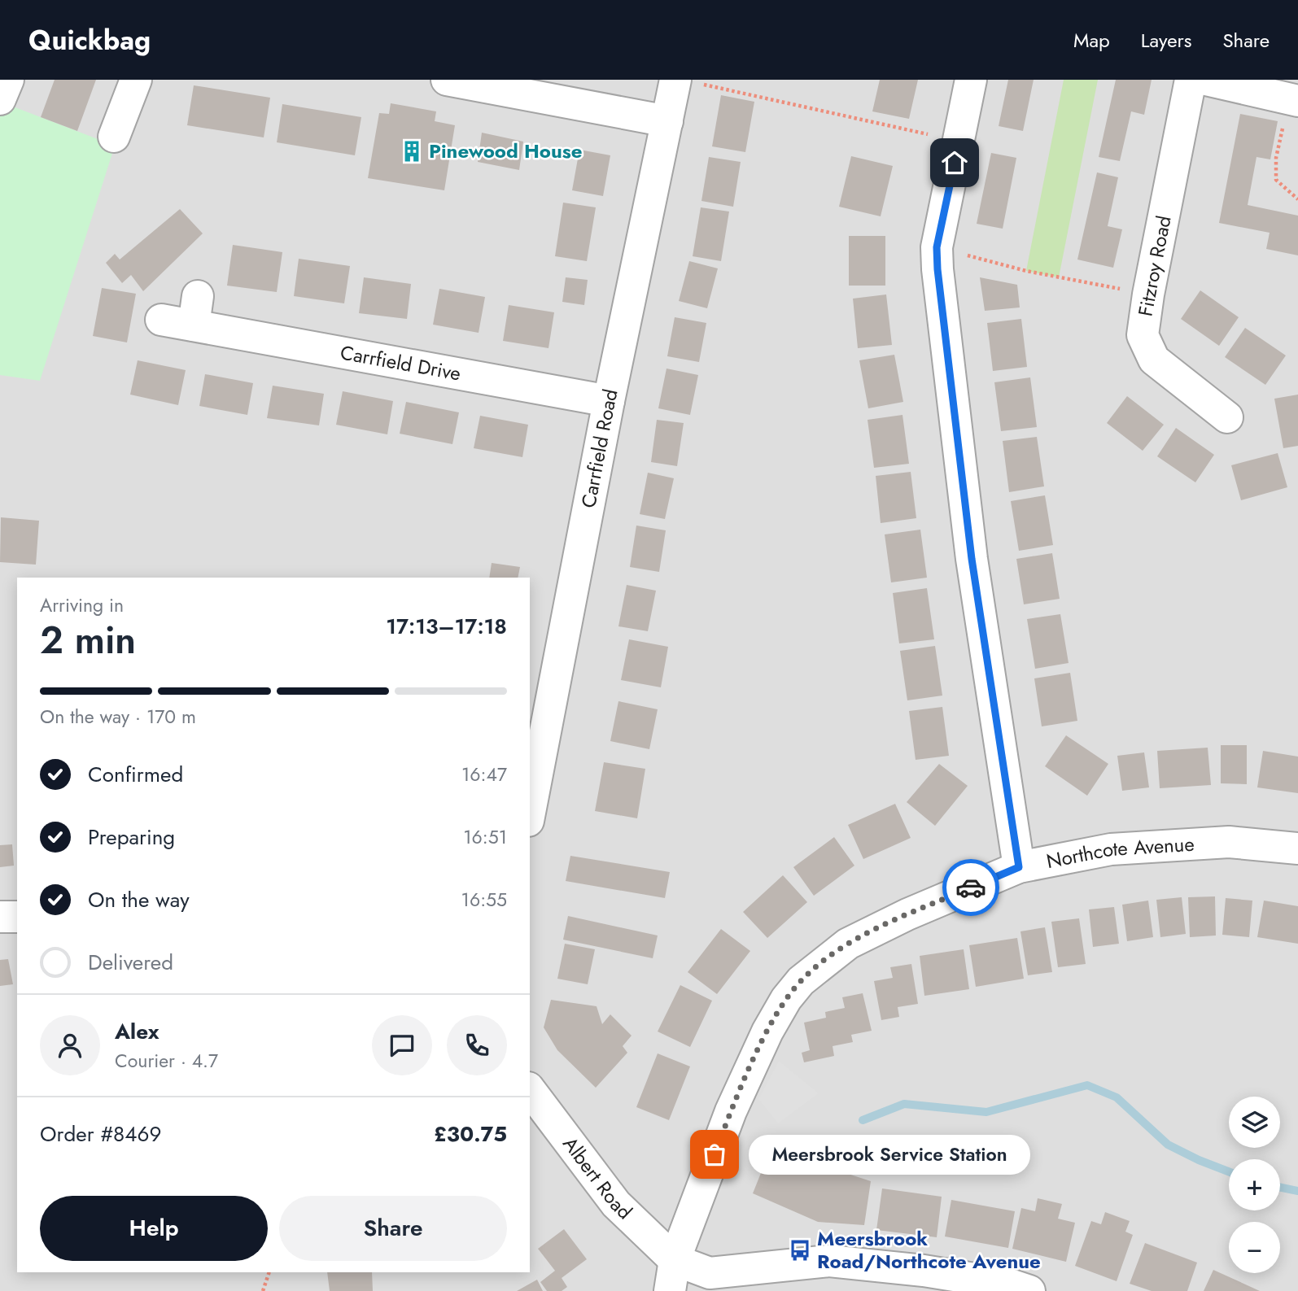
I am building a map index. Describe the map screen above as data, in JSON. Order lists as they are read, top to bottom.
{
  "streets": {
    "street": [
      "Fitzroy Road",
      "Carrfield Drive",
      "Carrfield Road",
      "Northcote Avenue",
      "Albert Road"
    ]
  },
  "crossings": [
    ["Carrfield Drive", "Carrfield Road"],
    ["Northcote Avenue", "Albert Road"]
  ],
  "places": {
    "building": ["Pinewood House"],
    "other": ["Meersbrook Service Station"],
    "bus stop": ["Meersbrook Road/Northcote Avenue"]
  },
  "page": {
    "header": "Quickbag",
    "nav": ["Map", "Layers", "Share"],
    "heading": ["2 min", "Arriving in", "17:13–17:18"],
    "panel": [
      "Alex",
      "Courier · 4.7",
      "Order #8469",
      "£30.75"
    ],
    "bar": "On the way · 170 m",
    "list": [
      ["Confirmed", "16:47"],
      ["Preparing", "16:51"],
      ["On the way", "16:55"],
      "Delivered"
    ],
    "map_buttons": ["+", "−"],
    "bubble": "Meersbrook Service Station",
    "buttons": ["Help", "Share"]
  }
}
